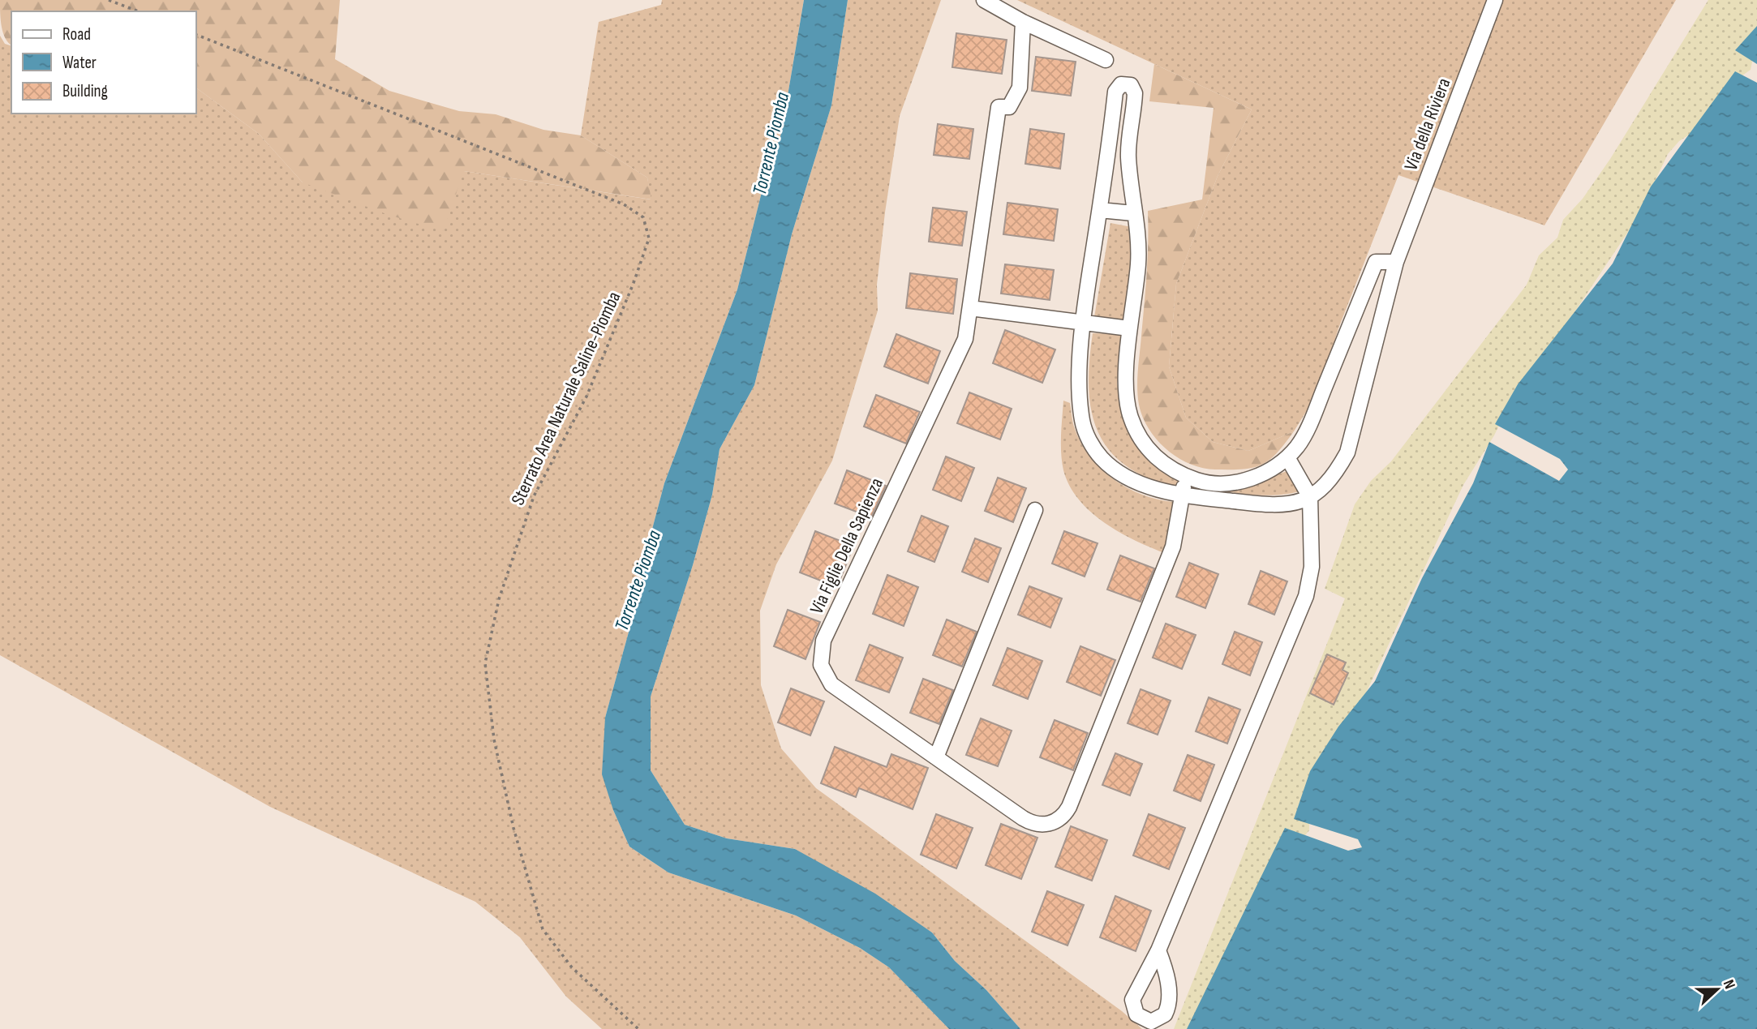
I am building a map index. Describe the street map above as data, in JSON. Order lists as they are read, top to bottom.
{
  "streets": {
    "street": ["Via della Riviera", "Via Figlie Della Sapienza"],
    "path": ["Sterrato Area Naturale Saline-Piomba"]
  },
  "crossings": [
    ["Via della Riviera", "Via Figlie Della Sapienza"]
  ],
  "water": ["Torrente Piomba"],
  "legend": ["Road", "Water", "Building"],
  "north": "right"
}
